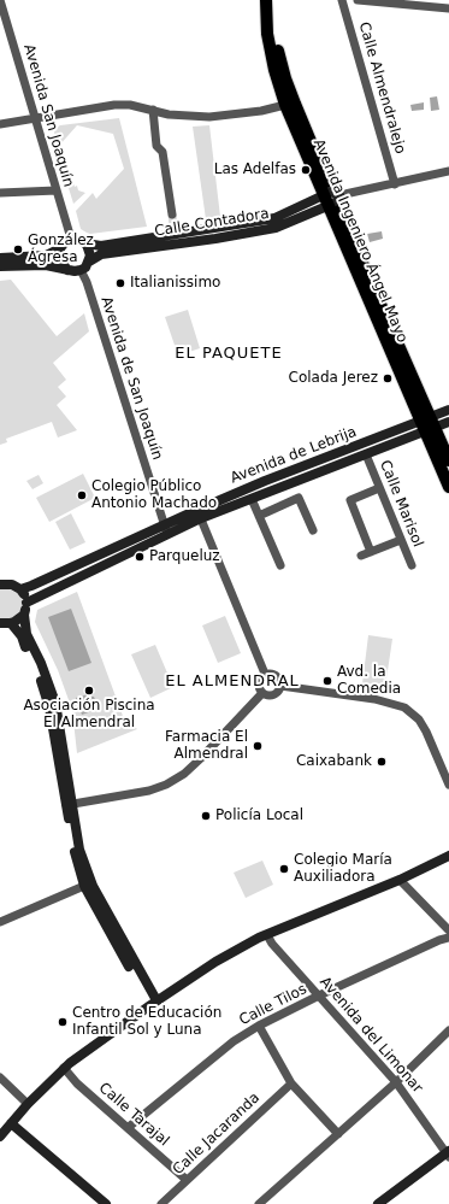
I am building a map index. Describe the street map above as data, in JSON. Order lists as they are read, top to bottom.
{
  "streets": {
    "main road": ["Avenida Ingeniero Ángel Mayo"],
    "street": [
      "Calle Almendralejo",
      "Avenida San Joaquín",
      "Calle Contadora",
      "Avenida de San Joaquín",
      "Avenida de Lebrija",
      "Calle Marisol",
      "Calle Tilos",
      "Avenida del Limonar",
      "Calle Tarajal",
      "Calle Jacaranda"
    ]
  },
  "crossings": [
    ["Avenida San Joaquín", "Calle Contadora"],
    ["Avenida San Joaquín", "Avenida de San Joaquín"],
    ["Calle Contadora", "Avenida Ingeniero Ángel Mayo"],
    ["Calle Contadora", "Avenida de San Joaquín"],
    ["Avenida Ingeniero Ángel Mayo", "Avenida de Lebrija"],
    ["Avenida de San Joaquín", "Avenida de Lebrija"],
    ["Avenida de Lebrija", "Calle Marisol"],
    ["Calle Tilos", "Avenida del Limonar"],
    ["Calle Tilos", "Calle Tarajal"],
    ["Calle Tarajal", "Calle Jacaranda"]
  ],
  "districts": ["EL PAQUETE", "EL ALMENDRAL"],
  "places": [
    "Las Adelfas",
    "González Ágresa",
    "Italianissimo",
    "Colada Jerez",
    "Colegio Público Antonio Machado",
    "Parqueluz",
    "Avd. la Comedia",
    "Asociación Piscina El Almendral",
    "Farmacia El Almendral",
    "Caixabank",
    "Policía Local",
    "Colegio María Auxiliadora",
    "Centro de Educación Infantil Sol y Luna"
  ]
}
